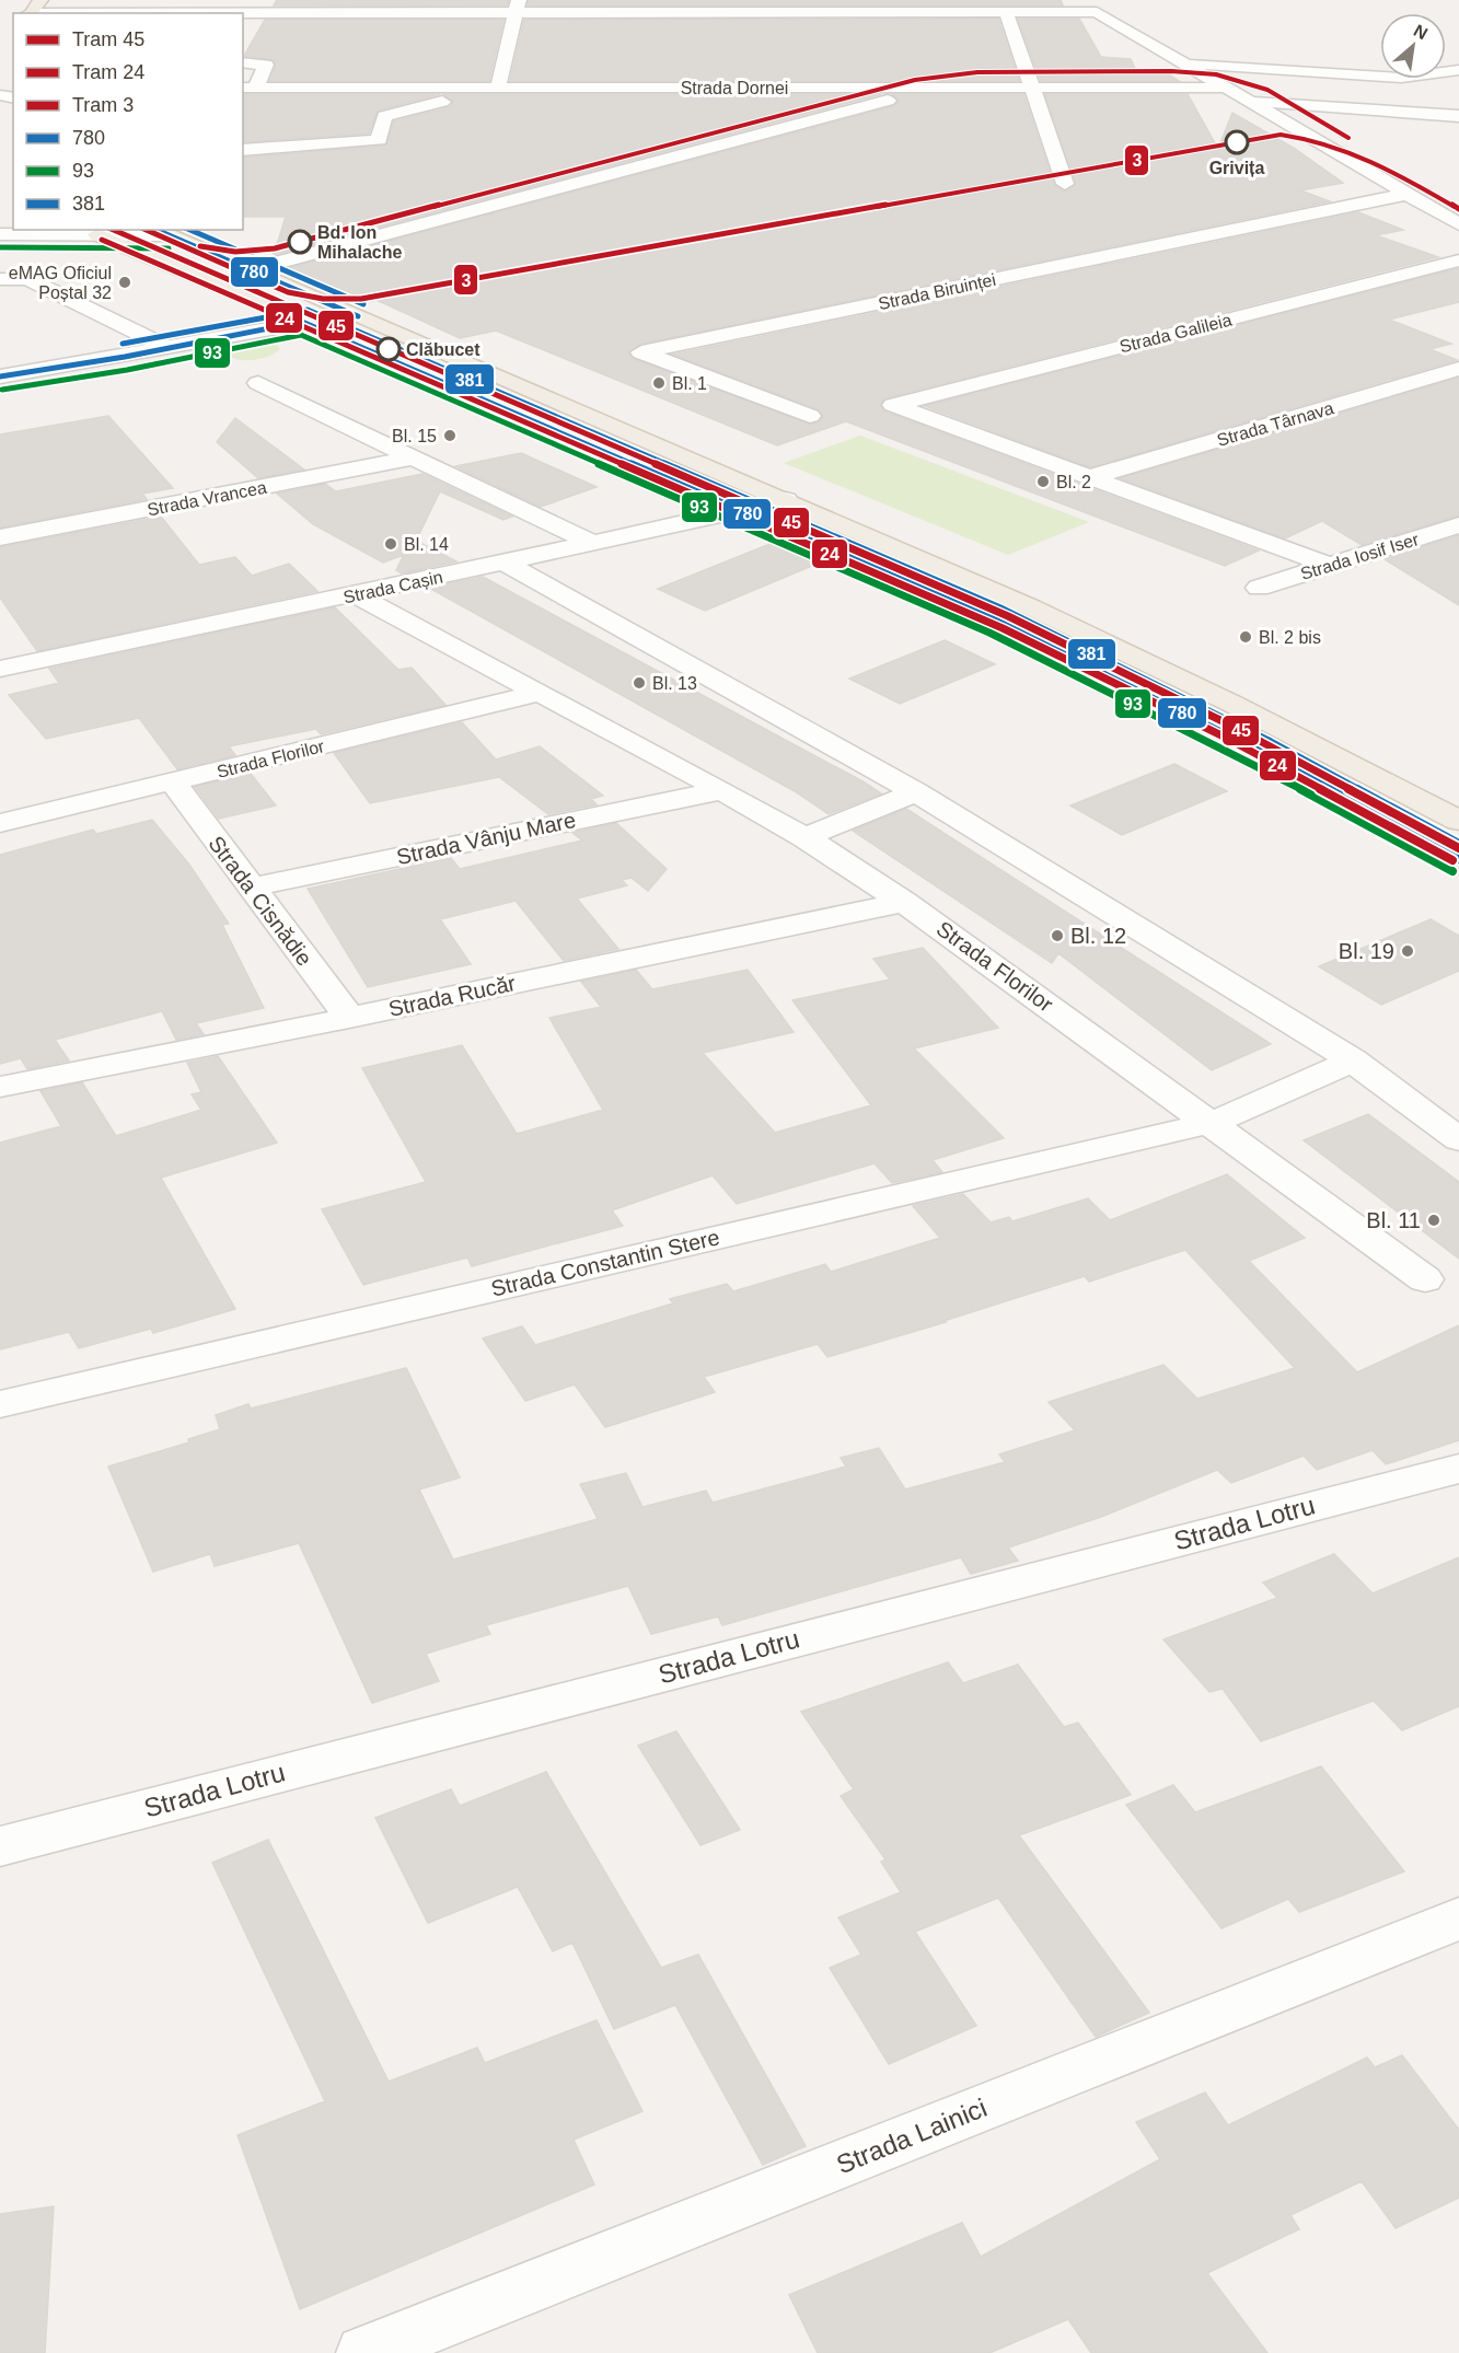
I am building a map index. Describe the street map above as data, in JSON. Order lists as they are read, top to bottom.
{
  "streets": {
    "street": [
      "Strada Dornei",
      "Strada Biruinței",
      "Strada Galileia",
      "Strada Târnava",
      "Strada Vrancea",
      "Strada Iosif Iser",
      "Strada Cașin",
      "Strada Florilor",
      "Strada Vânju Mare",
      "Strada Cisnădie",
      "Strada Rucăr",
      "Strada Constantin Stere",
      "Strada Lotru",
      "Strada Lainici"
    ]
  },
  "crossings": [
    ["Strada Galileia", "Strada Târnava"],
    ["Strada Cașin", "Strada Florilor"],
    ["Strada Florilor", "Strada Vânju Mare"],
    ["Strada Florilor", "Strada Cisnădie"],
    ["Strada Florilor", "Strada Rucăr"],
    ["Strada Florilor", "Strada Constantin Stere"],
    ["Strada Vânju Mare", "Strada Cisnădie"],
    ["Strada Cisnădie", "Strada Rucăr"]
  ],
  "places": [
    "Grivița",
    "Bd. Ion Mihalache",
    "eMAG Oficiul Poștal 32",
    "Clăbucet",
    "Bl. 1",
    "Bl. 15",
    "Bl. 2",
    "Bl. 14",
    "Bl. 2 bis",
    "Bl. 13",
    "Bl. 12",
    "Bl. 19",
    "Bl. 11"
  ],
  "lines": [
    "tram line 3",
    "tram line 45",
    "transit line 780",
    "transit line 381",
    "tram line 24",
    "transit line 93"
  ],
  "legend": [
    "Tram 45",
    "Tram 24",
    "Tram 3",
    "780",
    "93",
    "381"
  ],
  "north": "top right"
}
